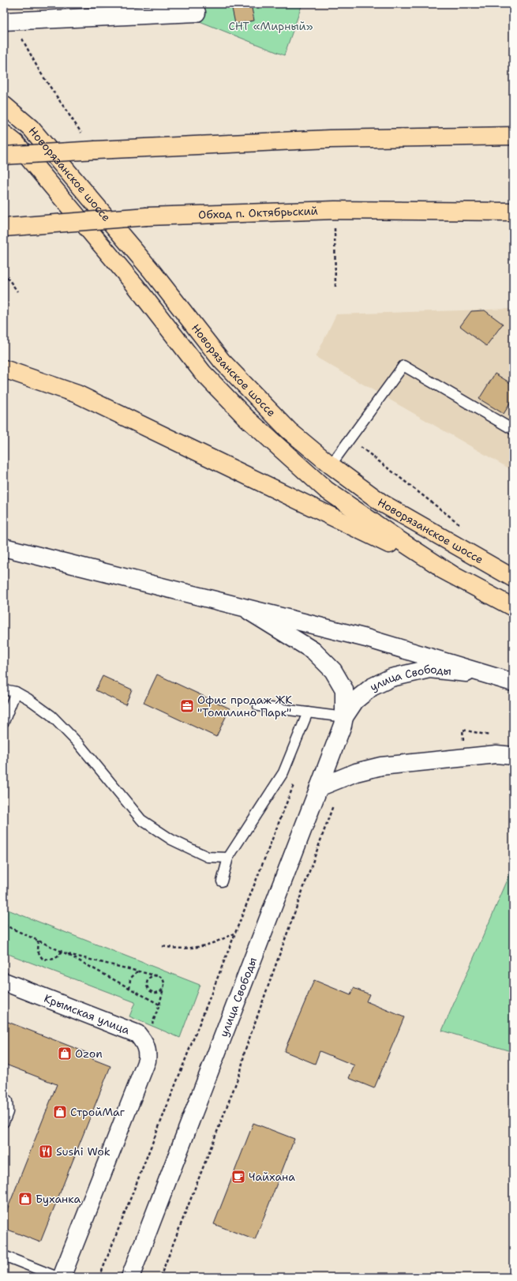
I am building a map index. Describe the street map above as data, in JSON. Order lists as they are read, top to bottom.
{
  "streets": {
    "main road": ["Новорязанское шоссе", "Обход п. Октябрьский"],
    "street": ["улица Свободы", "Крымская улица"]
  },
  "parks": ["СНТ «Мирный»"],
  "places": {
    "office": ["Офис продаж ЖК \"Томилино Парк\""],
    "shop": ["Ozon", "СтройМаг", "Буханка"],
    "restaurant": ["Sushi Wok"],
    "cafe": ["Чайхана"]
  }
}
